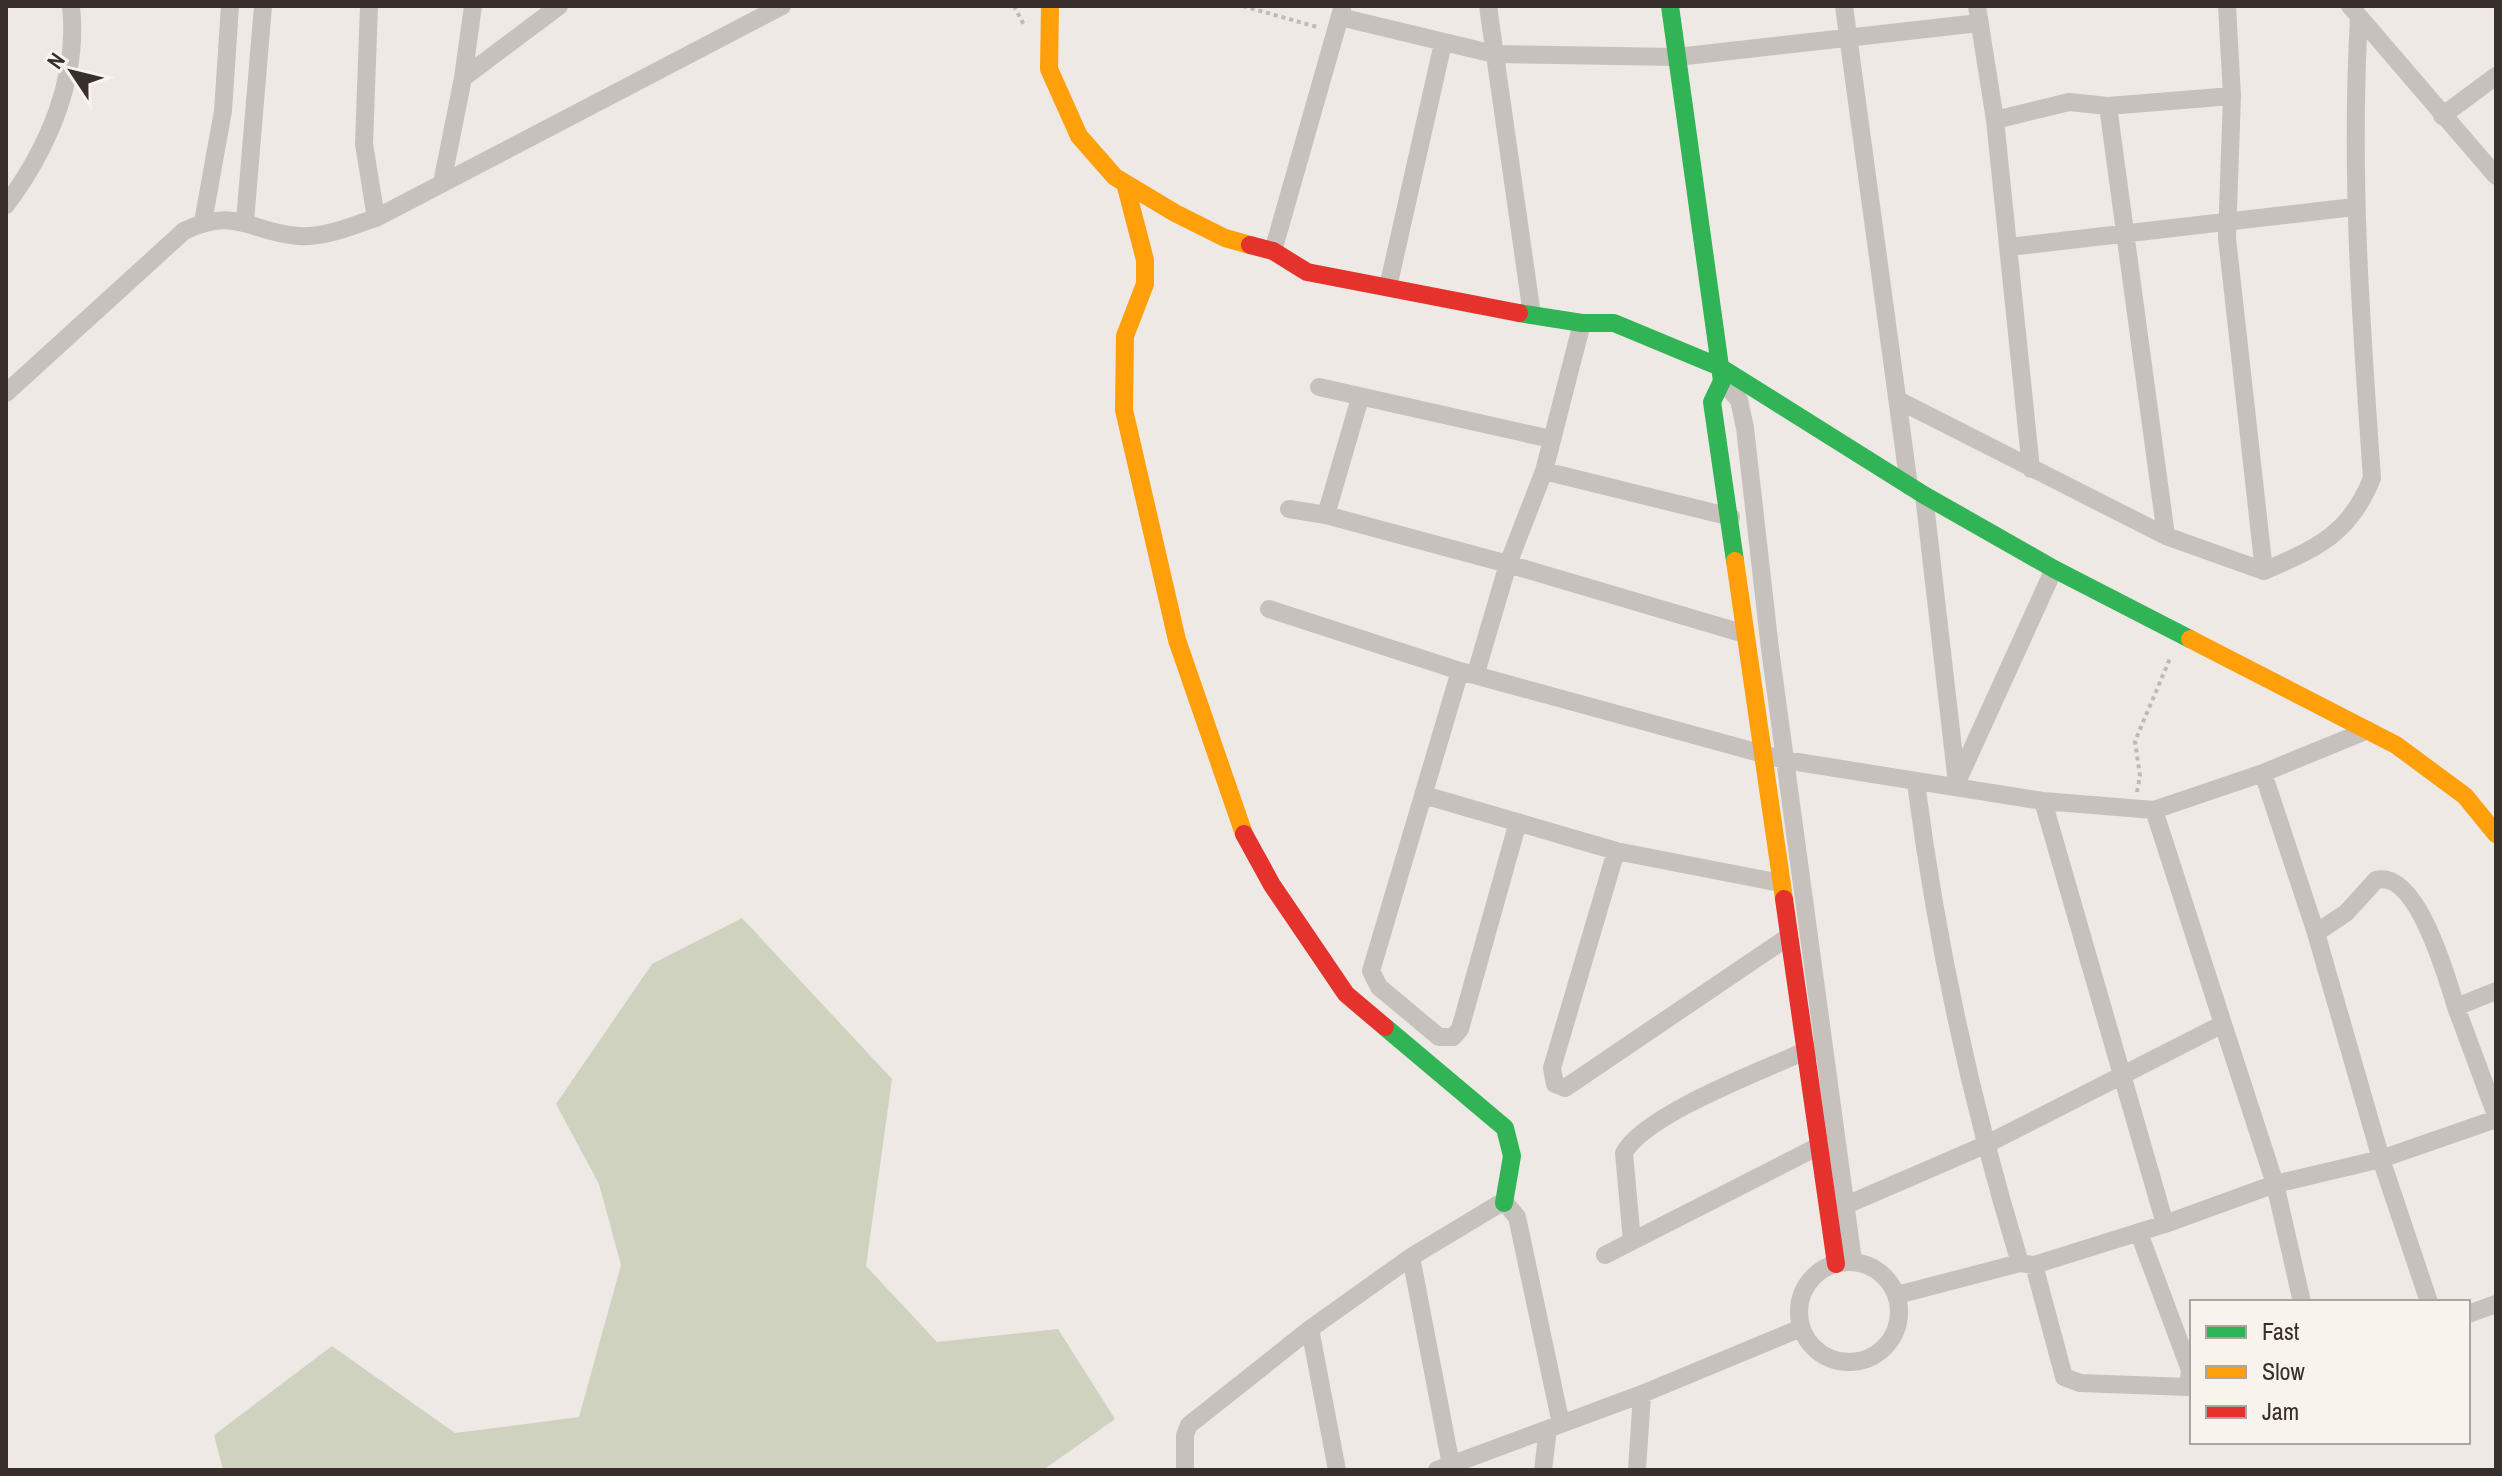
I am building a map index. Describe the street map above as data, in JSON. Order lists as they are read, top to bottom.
{
  "legend": ["Fast", "Slow", "Jam"],
  "north": "top left"
}
